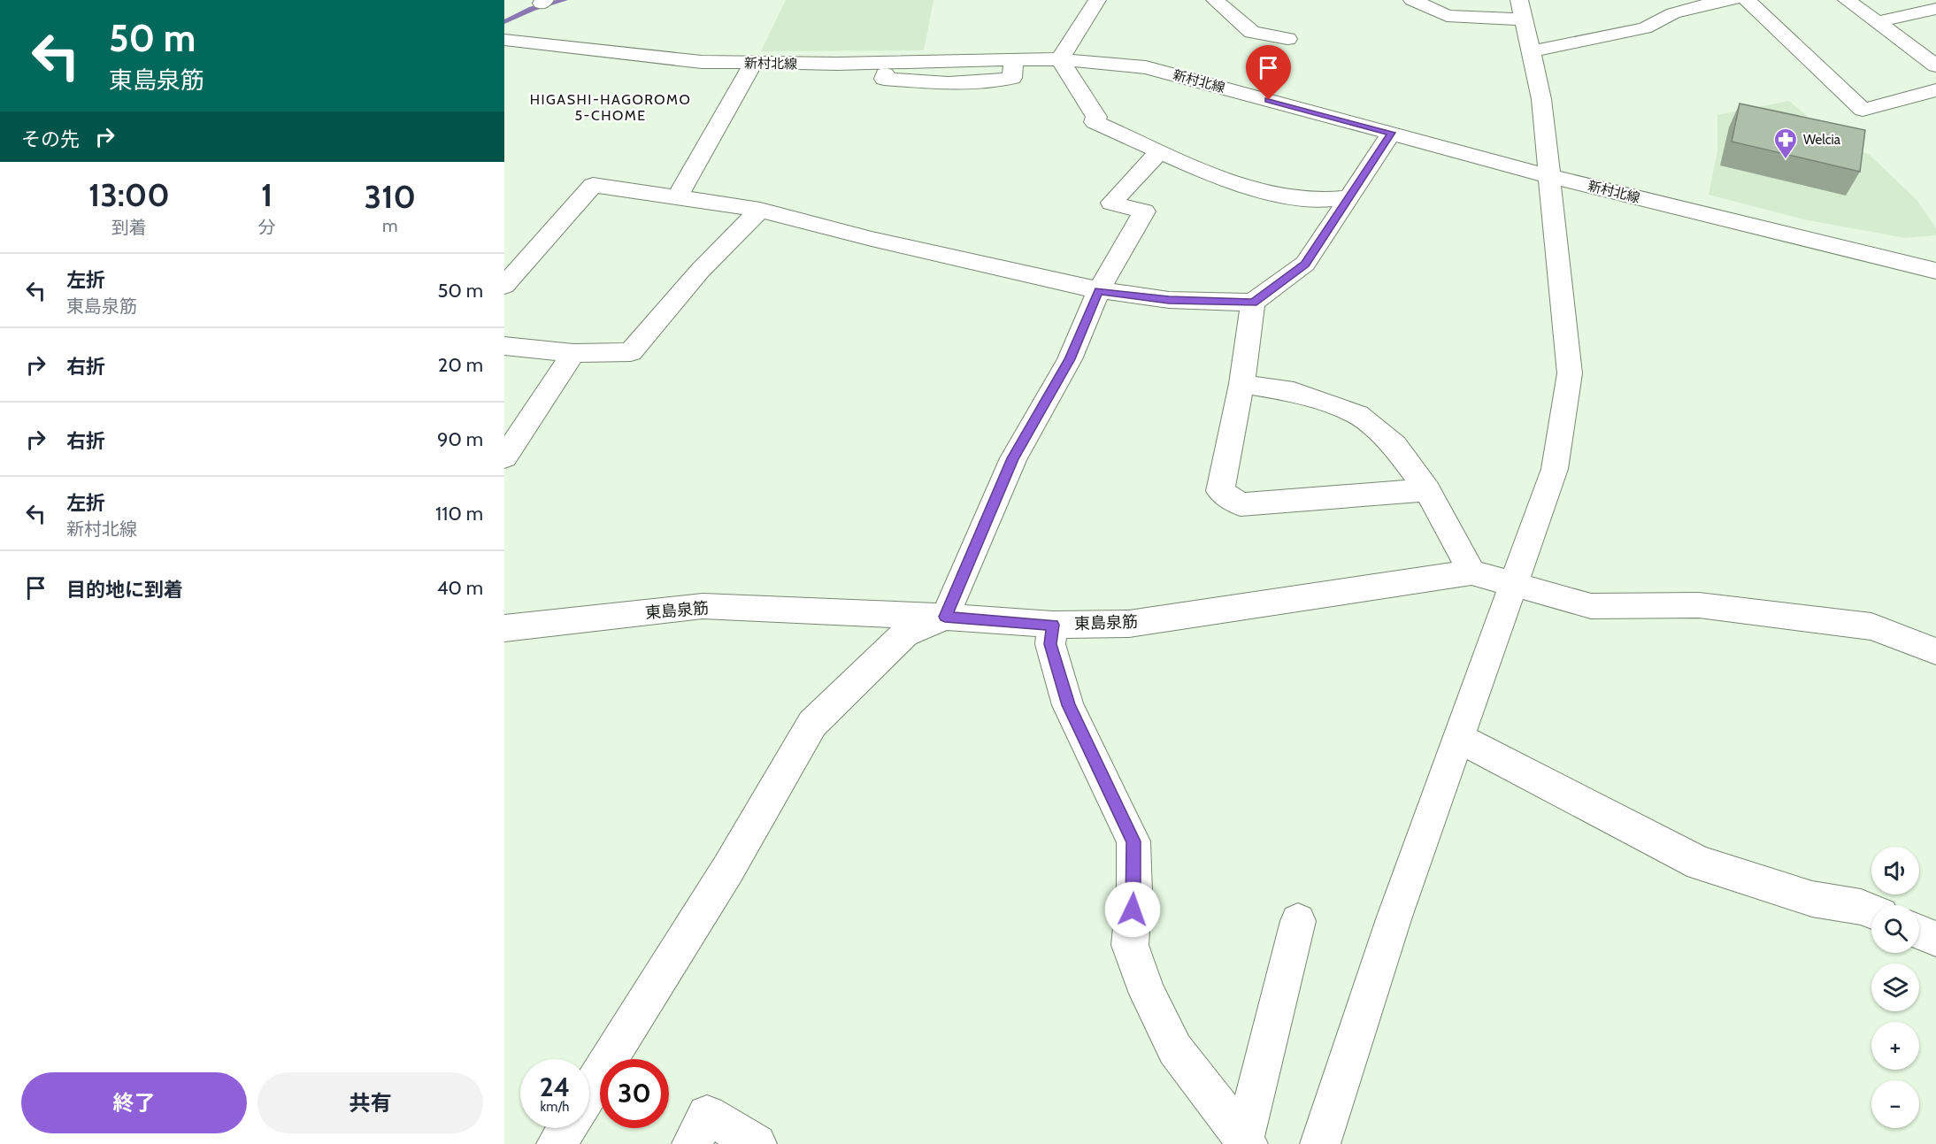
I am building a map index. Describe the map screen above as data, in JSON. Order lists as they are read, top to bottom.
{
  "streets": {
    "street": ["新村北線", "東島泉筋"]
  },
  "districts": ["HIGASHI-HAGOROMO 5-CHOME"],
  "places": {
    "pharmacy": ["Welcia"]
  },
  "page": {
    "turn": ["50 m", "東島泉筋"],
    "then": "その先",
    "eta": [
      "13:00",
      "到着",
      "1",
      "分",
      "310",
      "m"
    ],
    "list": [
      {
        "name": "左折",
        "note": "東島泉筋",
        "value": "50 m"
      },
      {
        "name": "右折",
        "value": "20 m"
      },
      {
        "name": "右折",
        "value": "90 m"
      },
      {
        "name": "左折",
        "note": "新村北線",
        "value": "110 m"
      },
      {
        "name": "目的地に到着",
        "value": "40 m"
      }
    ],
    "map_buttons": ["+", "−"],
    "speed": "24 km/h",
    "limit": "30",
    "buttons": ["終了", "共有"]
  }
}
